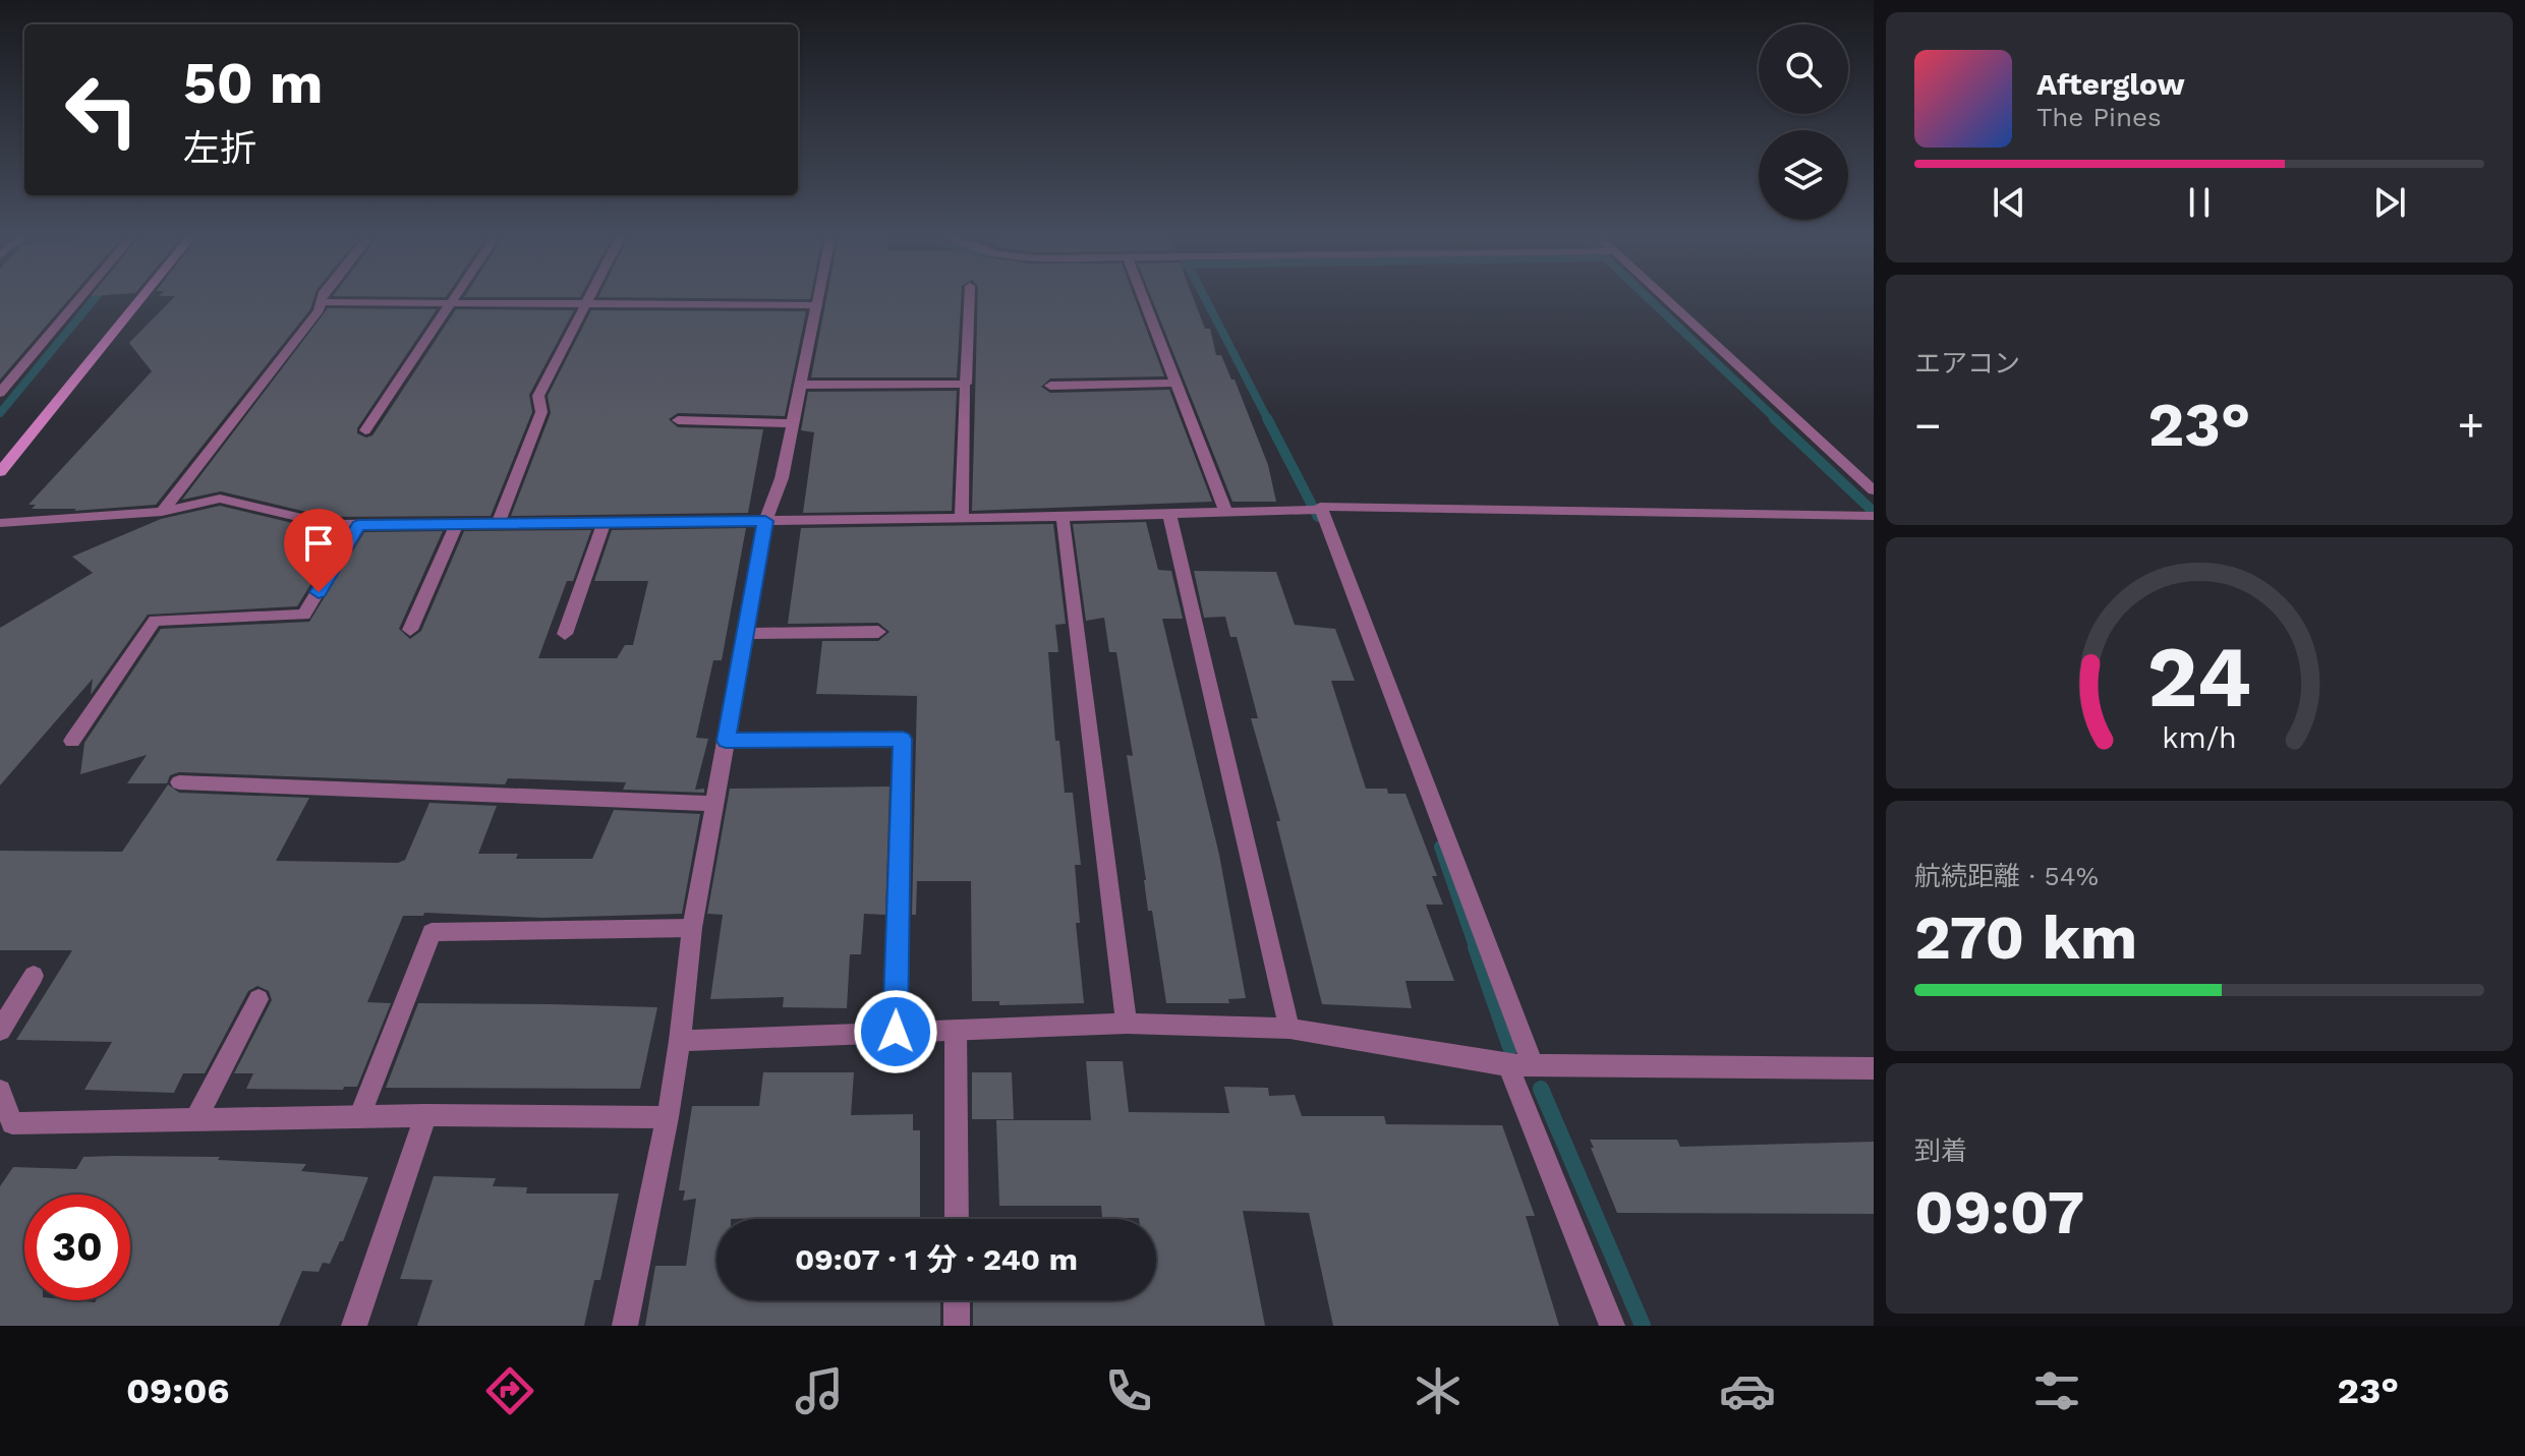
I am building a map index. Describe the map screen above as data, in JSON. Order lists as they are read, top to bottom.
{
  "page": {
    "turn": ["50 m", "左折"],
    "song": ["Afterglow", "The Pines"],
    "tile": [
      "エアコン",
      ["航続距離 · 54%", "270 km"],
      ["到着", "09:07"]
    ],
    "heat": ["−", "23°", "+"],
    "limit": "30",
    "trip": "09:07 · 1 分 · 240 m",
    "tabs": ["09:06", "23°"],
    "gauge": ["24", "km/h"]
  }
}
